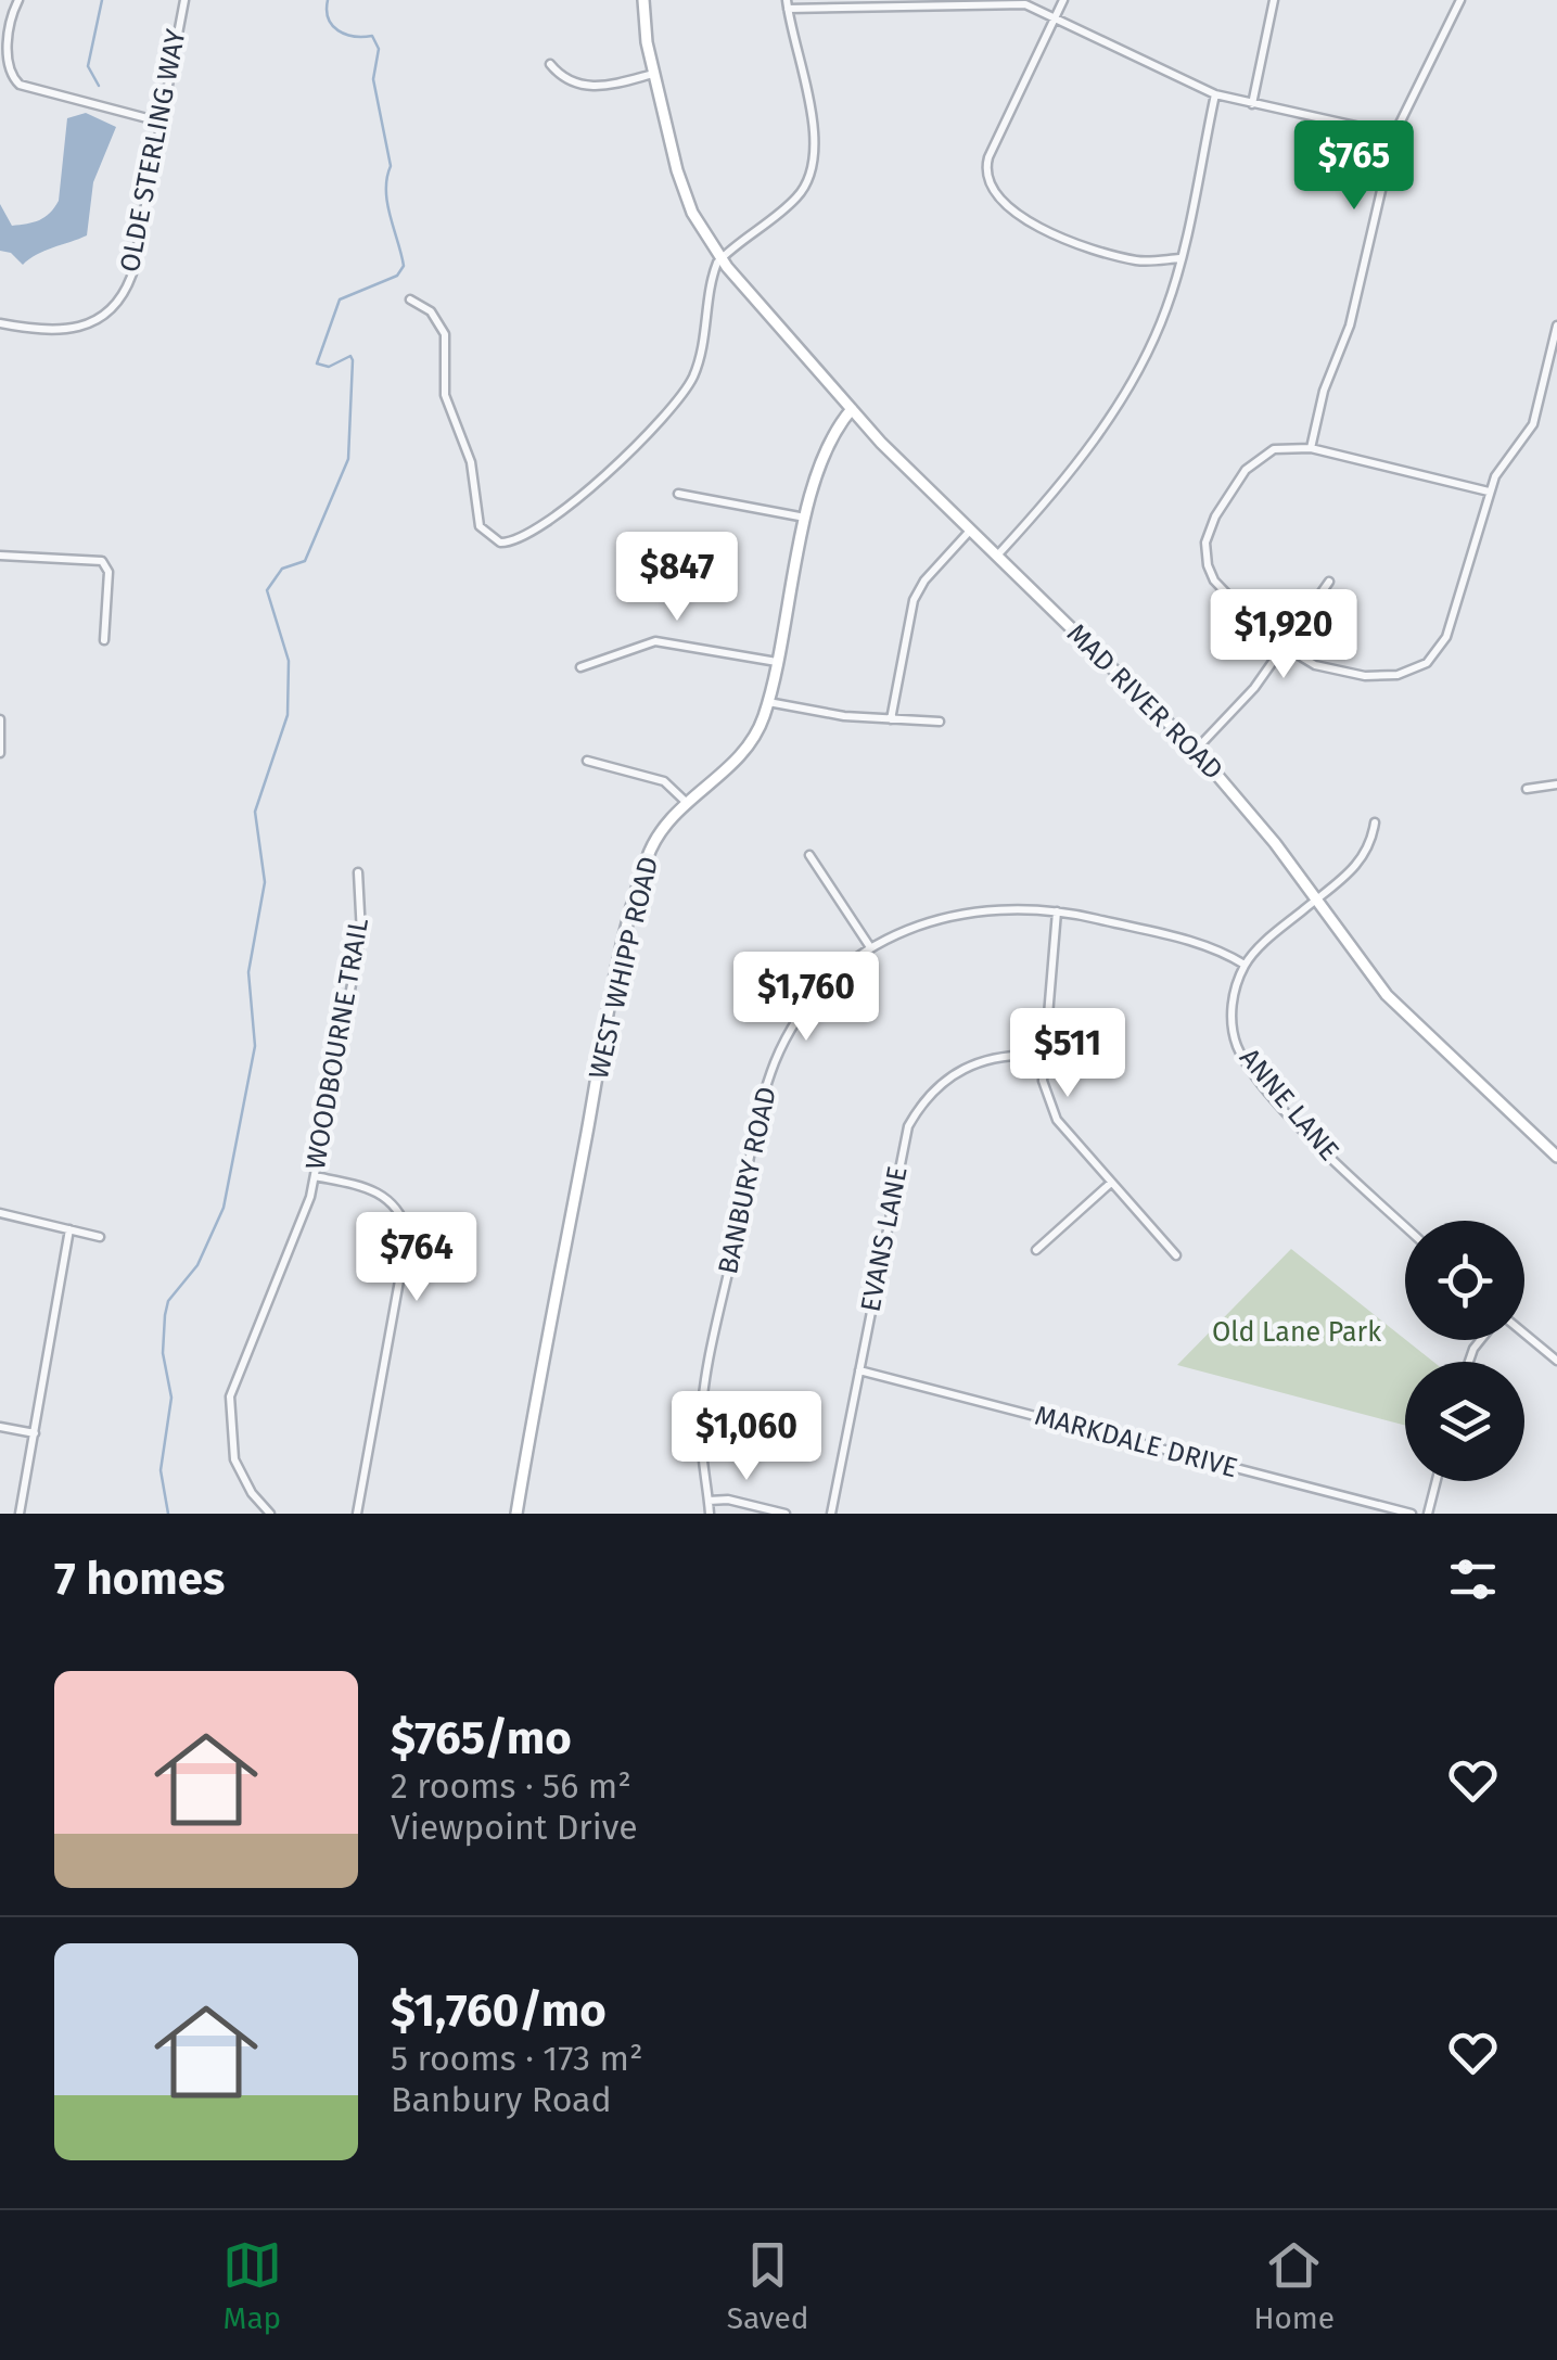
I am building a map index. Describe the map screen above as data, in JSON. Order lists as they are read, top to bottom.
{
  "streets": {
    "street": [
      "OLDE STERLING WAY",
      "MAD RIVER ROAD",
      "WEST WHIPP ROAD",
      "WOODBOURNE TRAIL",
      "ANNE LANE",
      "BANBURY ROAD",
      "EVANS LANE",
      "MARKDALE DRIVE"
    ]
  },
  "crossings": [
    ["MAD RIVER ROAD", "WEST WHIPP ROAD"],
    ["ANNE LANE", "BANBURY ROAD"],
    ["EVANS LANE", "MARKDALE DRIVE"]
  ],
  "parks": ["Old Lane Park"],
  "page": {
    "price": [
      "$765",
      "$847",
      "$1,920",
      "$1,760",
      "$511",
      "$764",
      "$1,060"
    ],
    "heading": "7 homes",
    "list": [
      {
        "name": "$765/mo",
        "note": "2 rooms · 56 m² · Viewpoint Drive"
      },
      {
        "name": "$1,760/mo",
        "note": "5 rooms · 173 m² · Banbury Road"
      }
    ],
    "tabs": ["Map", "Saved", "Home"]
  }
}
